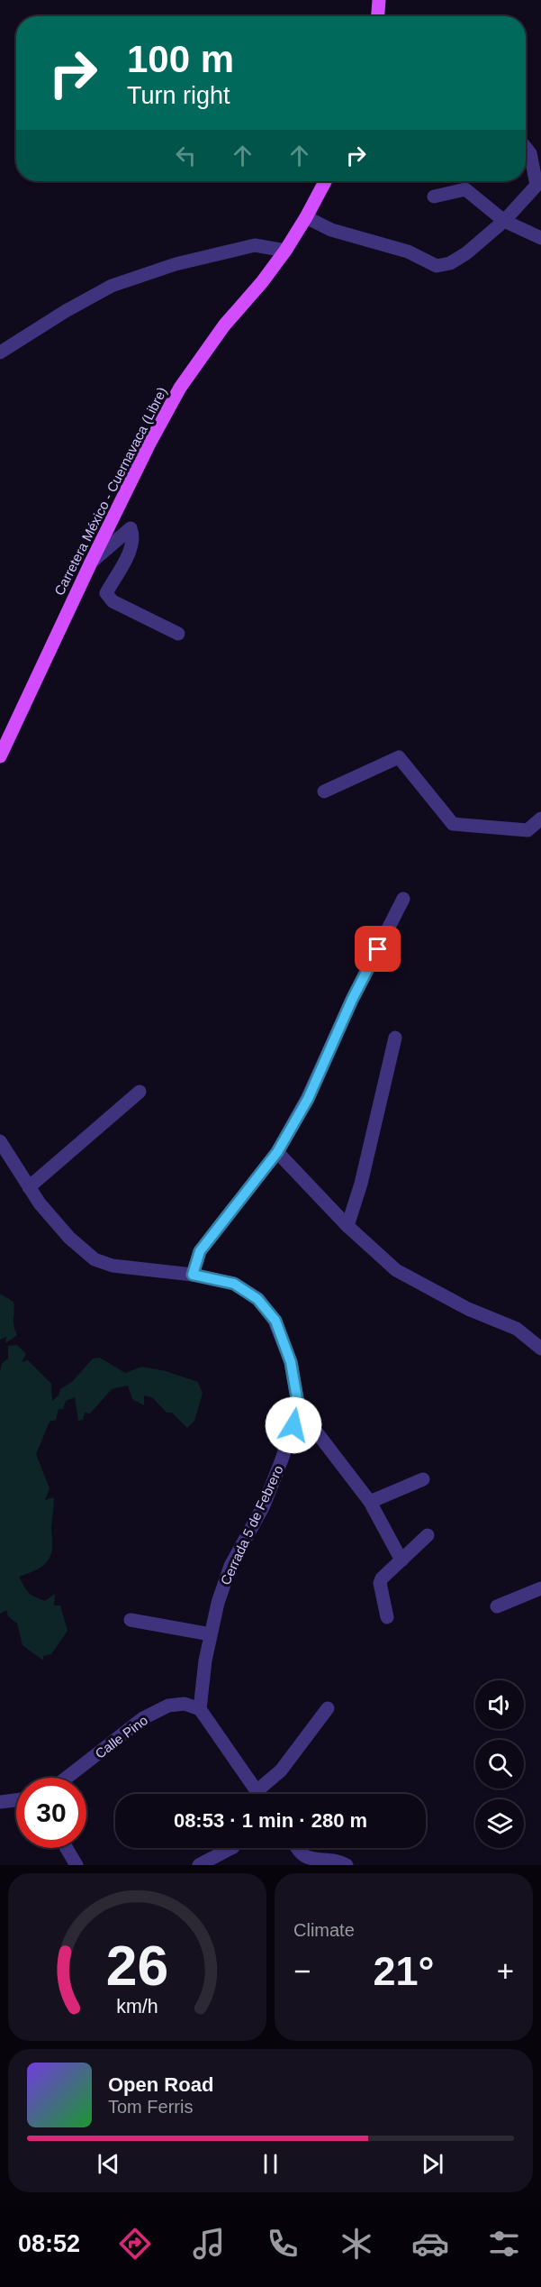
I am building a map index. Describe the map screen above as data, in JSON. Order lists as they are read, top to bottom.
{
  "streets": {
    "main road": ["Carretera México - Cuernavaca (Libre)"],
    "street": ["Cerrada 5 de Febrero", "Calle Pino"]
  },
  "crossings": [
    ["Cerrada 5 de Febrero", "Calle Pino"]
  ],
  "page": {
    "turn": ["100 m", "Turn right"],
    "limit": "30",
    "trip": "08:53 · 1 min · 280 m",
    "tile": "Climate",
    "heat": ["−", "21°", "+"],
    "song": ["Open Road", "Tom Ferris"],
    "tabs": "08:52",
    "gauge": ["26", "km/h"]
  }
}
